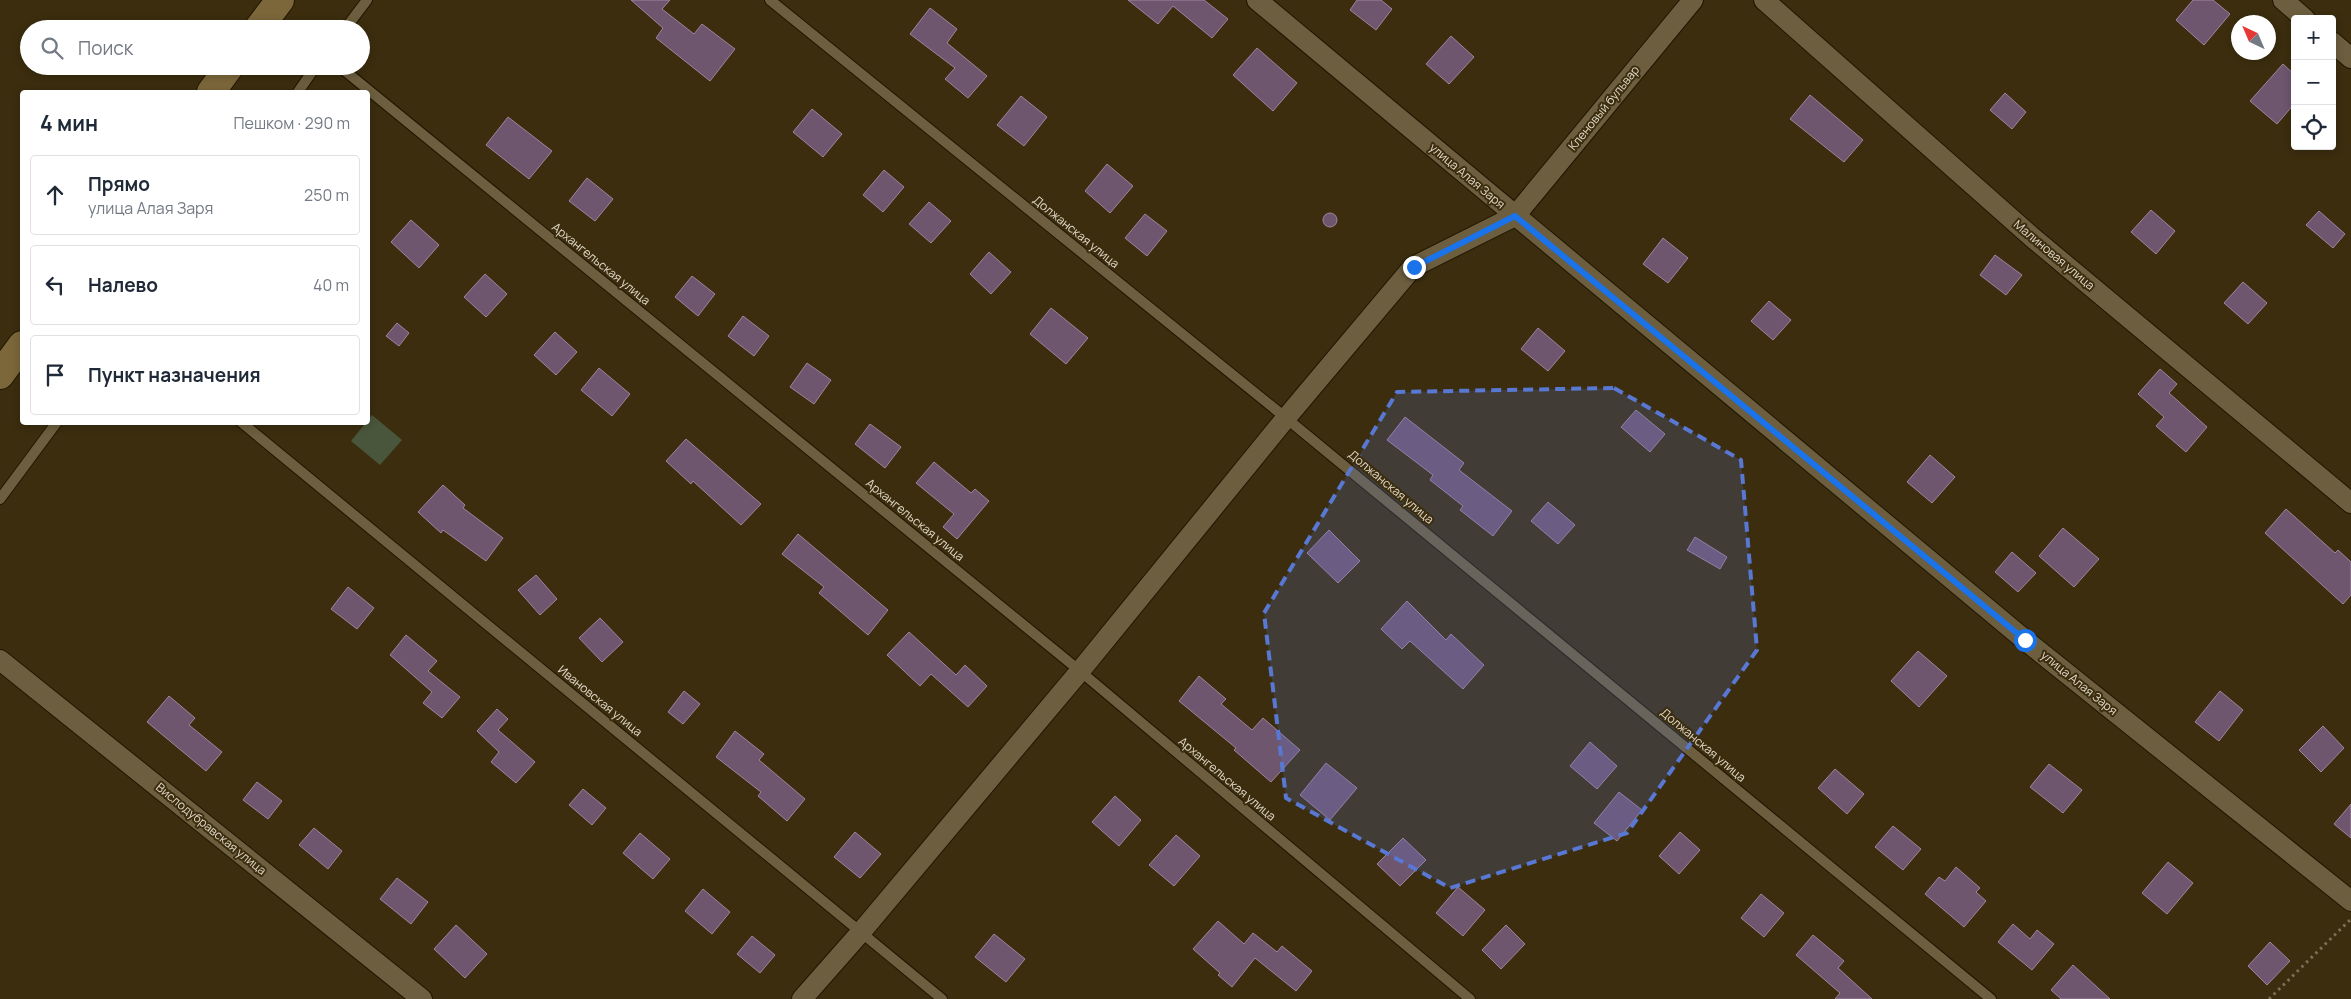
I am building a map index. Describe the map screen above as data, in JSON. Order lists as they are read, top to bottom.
{
  "streets": {
    "street": [
      "Кленовый бульвар",
      "улица Алая Заря",
      "Малиновая улица",
      "Вислодубравская улица"
    ],
    "lane": ["Должанская улица", "Архангельская улица", "Ивановская улица"]
  },
  "crossings": [
    ["Кленовый бульвар", "улица Алая Заря"]
  ],
  "north": "top left",
  "page": {
    "map_buttons": ["+", "−"],
    "search": "Поиск",
    "heading": ["4 мин", "Пешком · 290 m"],
    "list": [
      ["Прямо", "улица Алая Заря", "250 m"],
      ["Налево", "40 m"],
      "Пункт назначения"
    ]
  }
}
